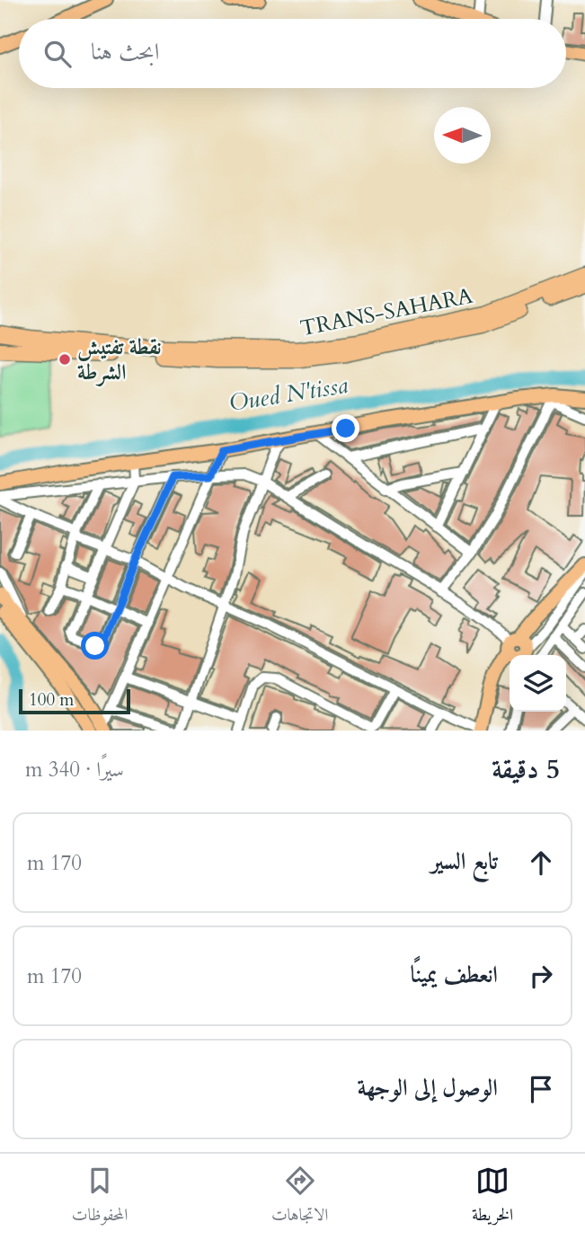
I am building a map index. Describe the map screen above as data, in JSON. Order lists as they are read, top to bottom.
{
  "streets": {
    "highway": ["TRANS-SAHARA"]
  },
  "water": ["Oued N'tissa"],
  "places": ["نقطة تفتيش الشرطة"],
  "scale_bar": "100 m",
  "north": "left",
  "page": {
    "search": "ابحث هنا",
    "scale": "100 m",
    "heading": ["5 دقيقة", "سيرًا · 340 m"],
    "list": [
      ["تابع السير", "170 m"],
      ["انعطف يمينًا", "170 m"],
      "الوصول إلى الوجهة"
    ],
    "nav": ["الخريطة", "الاتجاهات", "المحفوظات"]
  }
}
